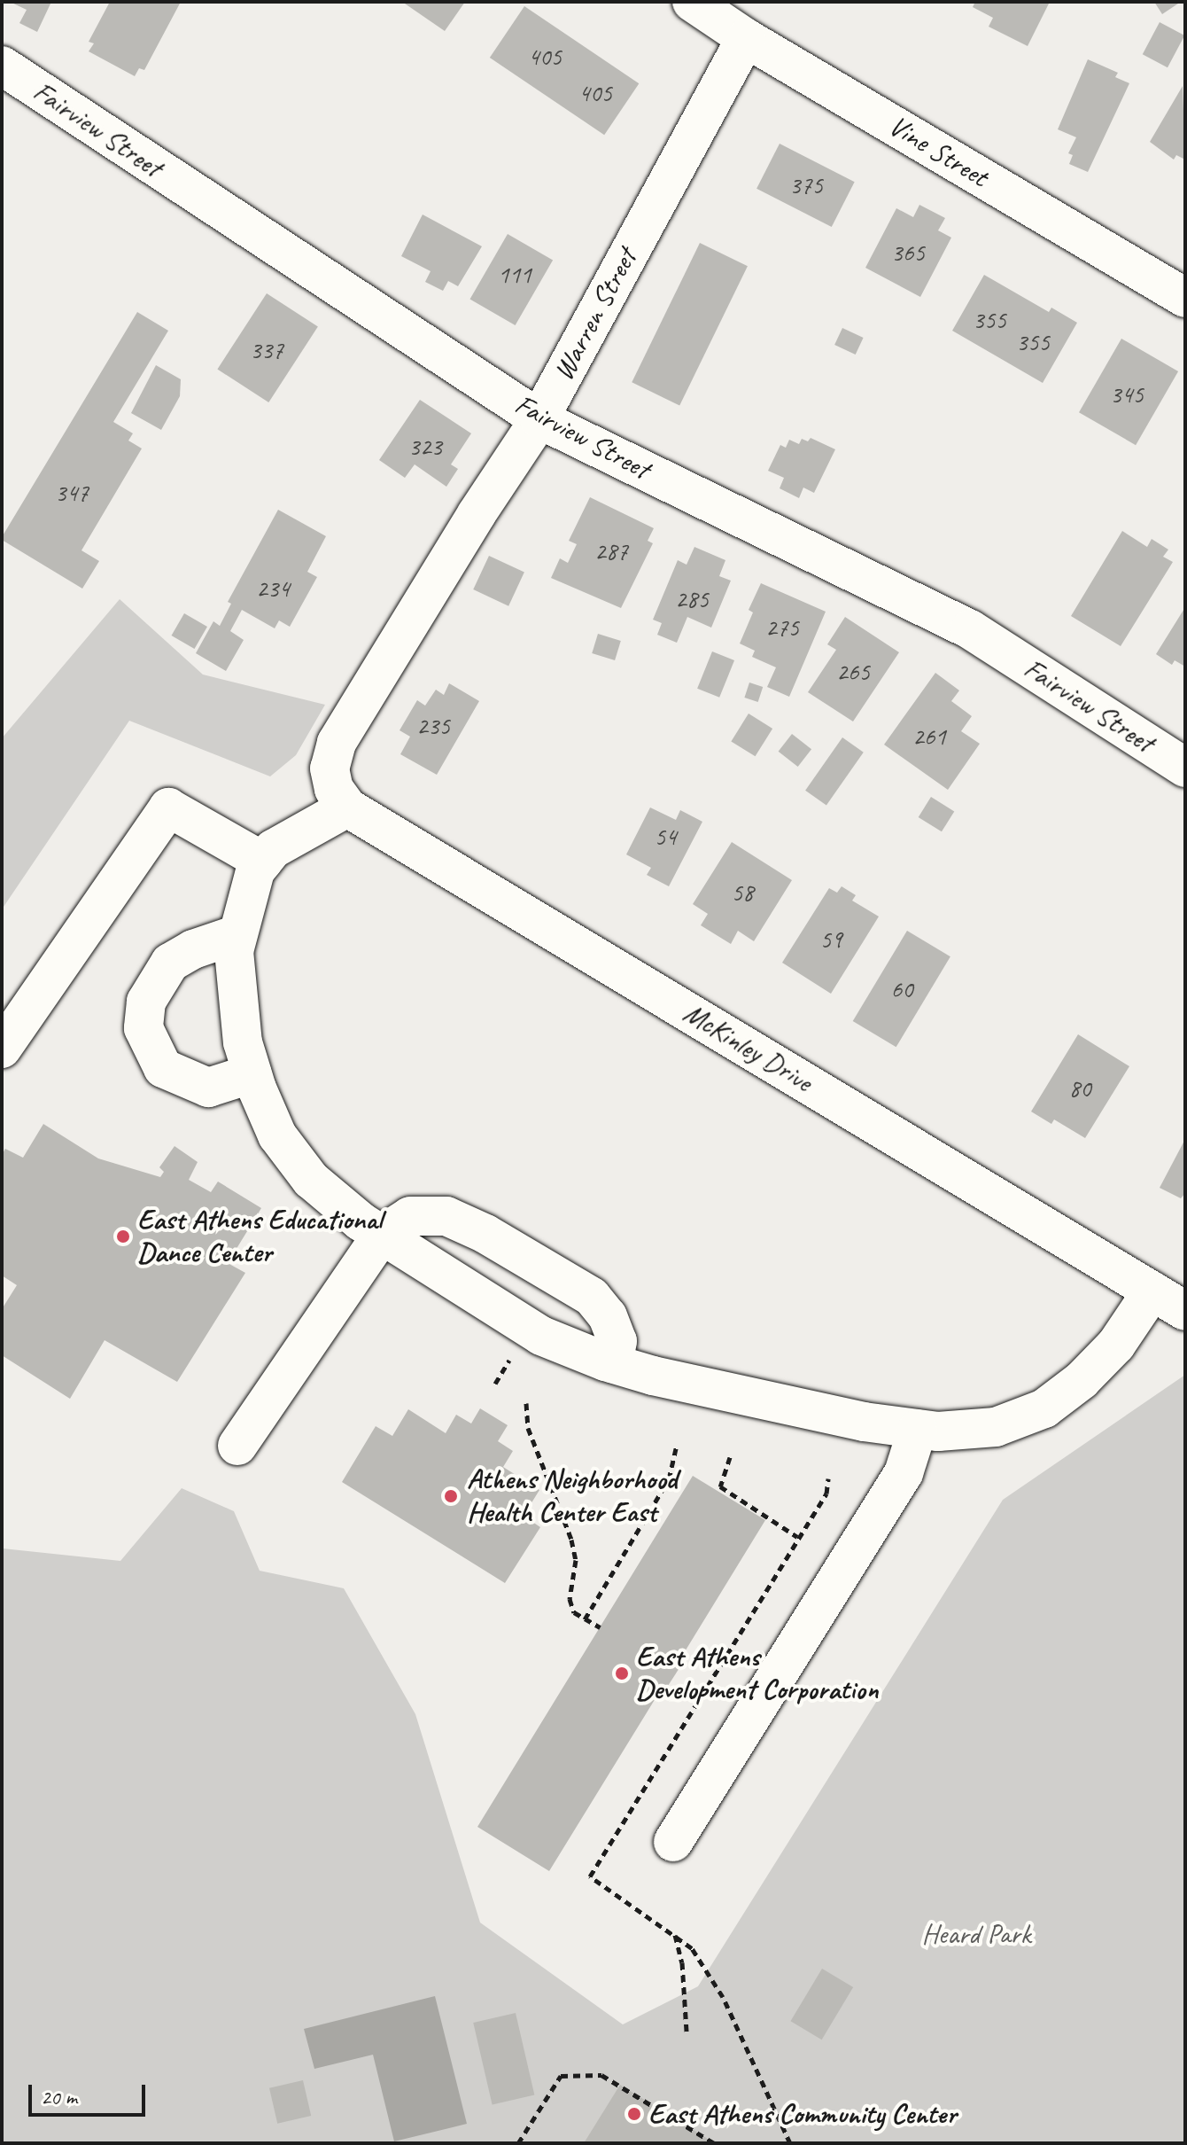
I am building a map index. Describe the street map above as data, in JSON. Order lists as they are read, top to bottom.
{
  "streets": {
    "street": [
      "Fairview Street",
      "Vine Street",
      "Warren Street",
      "McKinley Drive"
    ]
  },
  "crossings": [
    ["Fairview Street", "Warren Street"],
    ["Vine Street", "Warren Street"],
    ["Warren Street", "McKinley Drive"]
  ],
  "parks": ["Heard Park"],
  "places": [
    "East Athens Educational Dance Center",
    "Athens Neighborhood Health Center East",
    "East Athens Development Corporation",
    "East Athens Community Center"
  ],
  "house_numbers": [
    "405",
    "405",
    "375",
    "365",
    "111",
    "355",
    "355",
    "337",
    "345",
    "323",
    "347",
    "287",
    "234",
    "285",
    "275",
    "265",
    "235",
    "261",
    "54",
    "58",
    "59",
    "60",
    "80"
  ],
  "scale_bar": "20 m"
}
